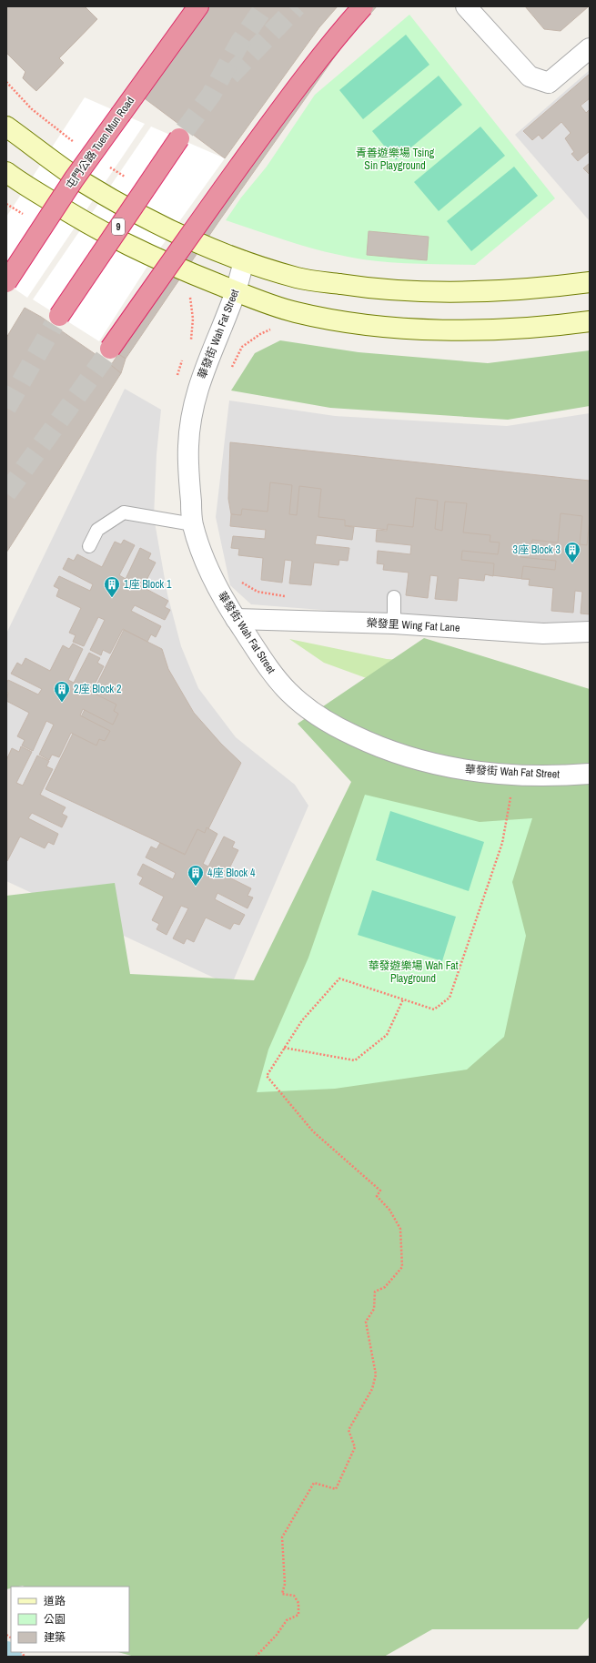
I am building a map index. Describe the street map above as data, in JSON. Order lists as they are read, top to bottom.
{
  "streets": {
    "highway": ["屯門公路 Tuen Mun Road", "9"],
    "street": ["華發街 Wah Fat Street", "榮發里 Wing Fat Lane"]
  },
  "crossings": [
    ["華發街 Wah Fat Street", "榮發里 Wing Fat Lane"]
  ],
  "parks": ["青善遊樂場 Tsing Sin Playground", "華發遊樂場 Wah Fat Playground"],
  "places": {
    "building": [
      "3座 Block 3",
      "1座 Block 1",
      "2座 Block 2",
      "4座 Block 4"
    ]
  },
  "legend": ["道路", "公園", "建築"]
}
